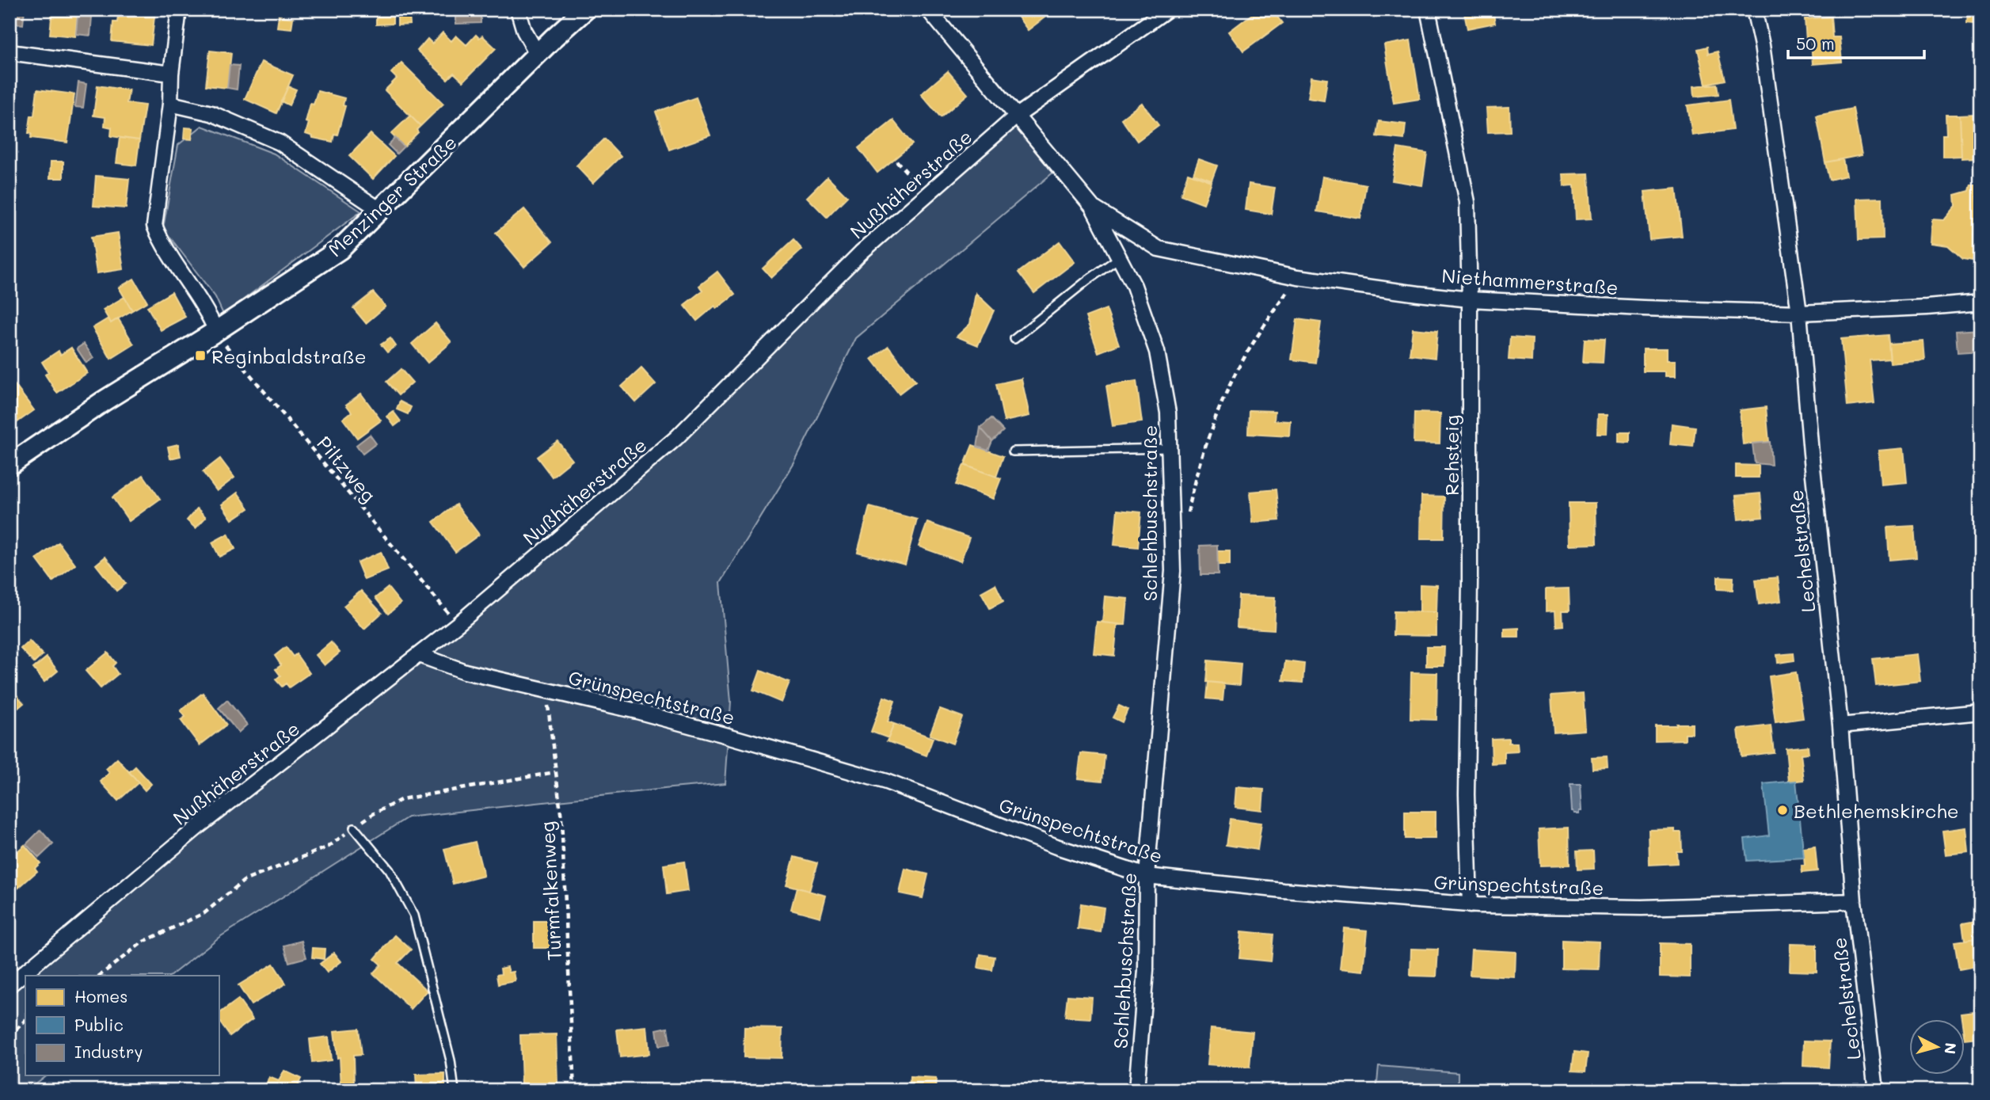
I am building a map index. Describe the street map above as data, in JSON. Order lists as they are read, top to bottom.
{
  "streets": {
    "street": [
      "Nußhäherstraße",
      "Menzinger Straße",
      "Niethammerstraße",
      "Rehsteig",
      "Schlehbuschstraße",
      "Lechelstraße",
      "Grünspechtstraße"
    ],
    "path": ["Piltzweg", "Turmfalkenweg"]
  },
  "crossings": [
    ["Nußhäherstraße", "Piltzweg"],
    ["Nußhäherstraße", "Schlehbuschstraße"],
    ["Nußhäherstraße", "Grünspechtstraße"],
    ["Menzinger Straße", "Piltzweg"],
    ["Niethammerstraße", "Rehsteig"],
    ["Niethammerstraße", "Schlehbuschstraße"],
    ["Niethammerstraße", "Lechelstraße"],
    ["Rehsteig", "Grünspechtstraße"],
    ["Schlehbuschstraße", "Grünspechtstraße"],
    ["Lechelstraße", "Grünspechtstraße"],
    ["Grünspechtstraße", "Turmfalkenweg"]
  ],
  "places": {
    "transit": ["Reginbaldstraße"],
    "other": ["Bethlehemskirche"]
  },
  "legend": ["Homes", "Public", "Industry"],
  "scale_bar": "50 m",
  "north": "right"
}
